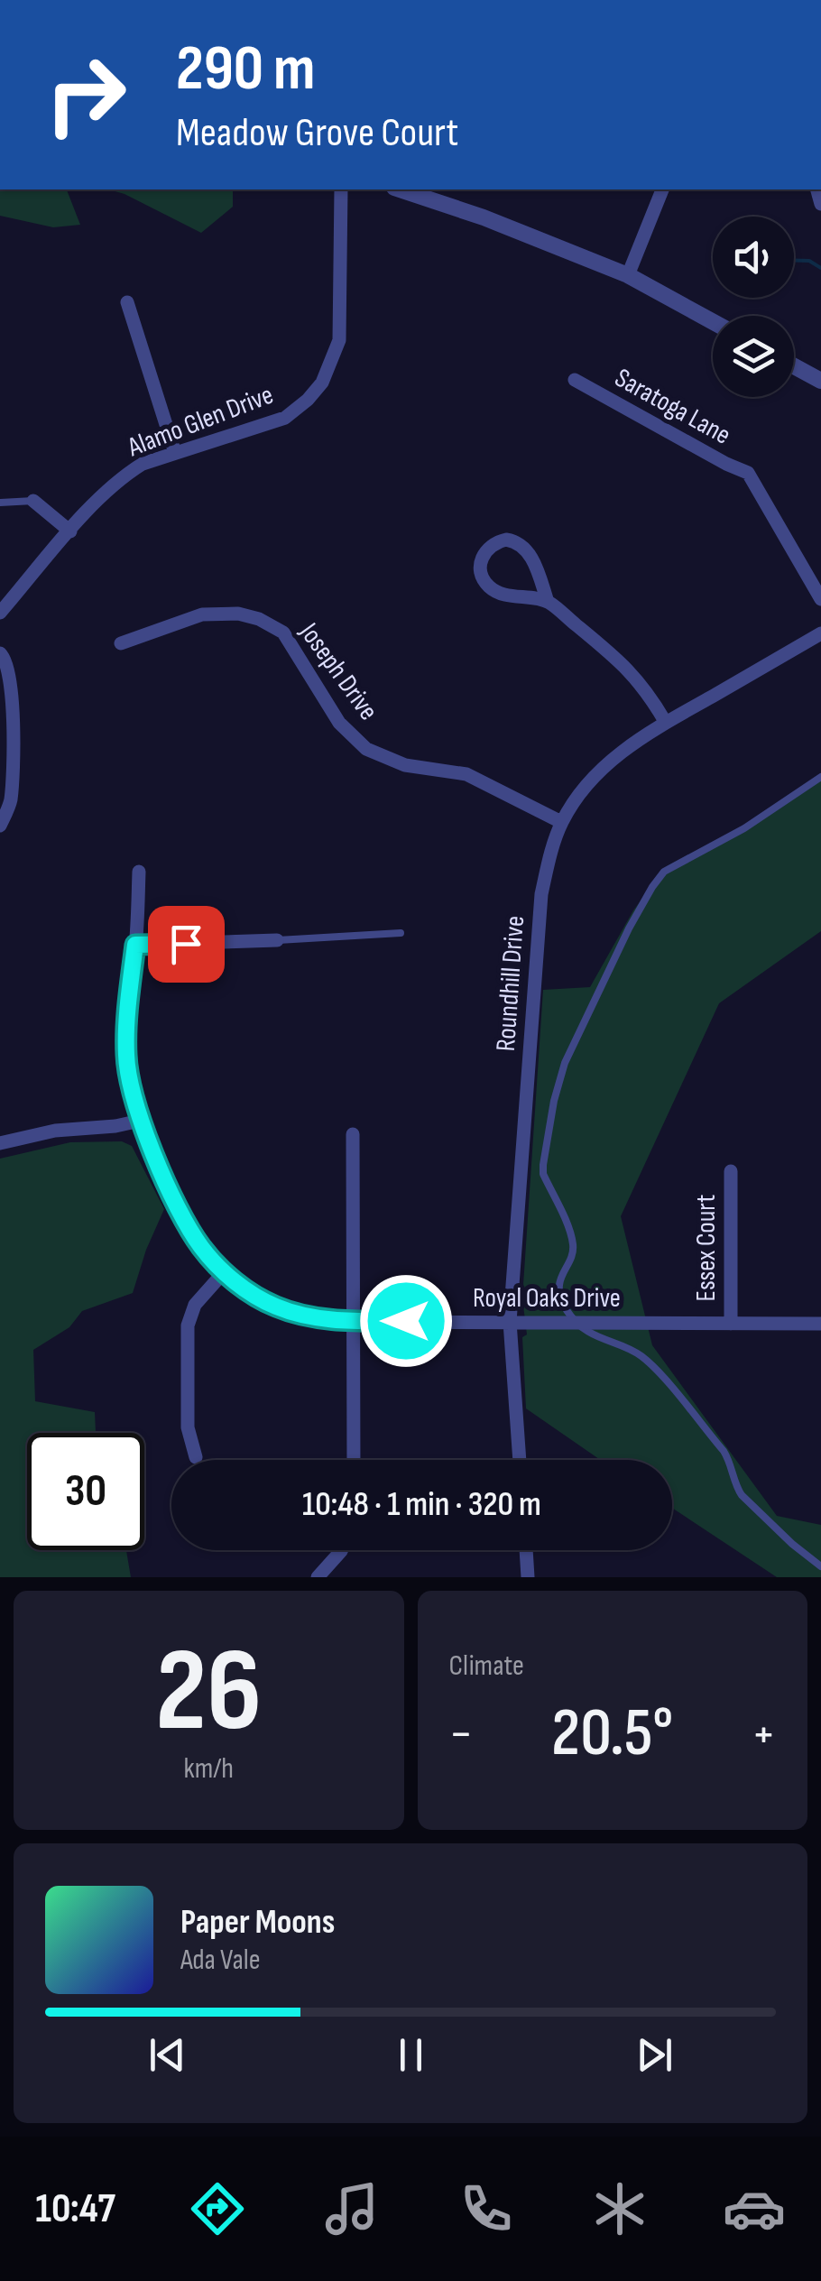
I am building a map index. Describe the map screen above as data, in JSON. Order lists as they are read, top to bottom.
{
  "streets": {
    "street": [
      "Saratoga Lane",
      "Alamo Glen Drive",
      "Joseph Drive",
      "Roundhill Drive",
      "Essex Court",
      "Royal Oaks Drive"
    ]
  },
  "crossings": [
    ["Joseph Drive", "Roundhill Drive"],
    ["Roundhill Drive", "Royal Oaks Drive"],
    ["Essex Court", "Royal Oaks Drive"]
  ],
  "page": {
    "turn": ["290 m", "Meadow Grove Court"],
    "limit": "30",
    "trip": "10:48 · 1 min · 320 m",
    "tile": [
      ["26", "km/h"],
      "Climate"
    ],
    "heat": ["−", "20.5°", "+"],
    "song": ["Paper Moons", "Ada Vale"],
    "tabs": "10:47"
  }
}
